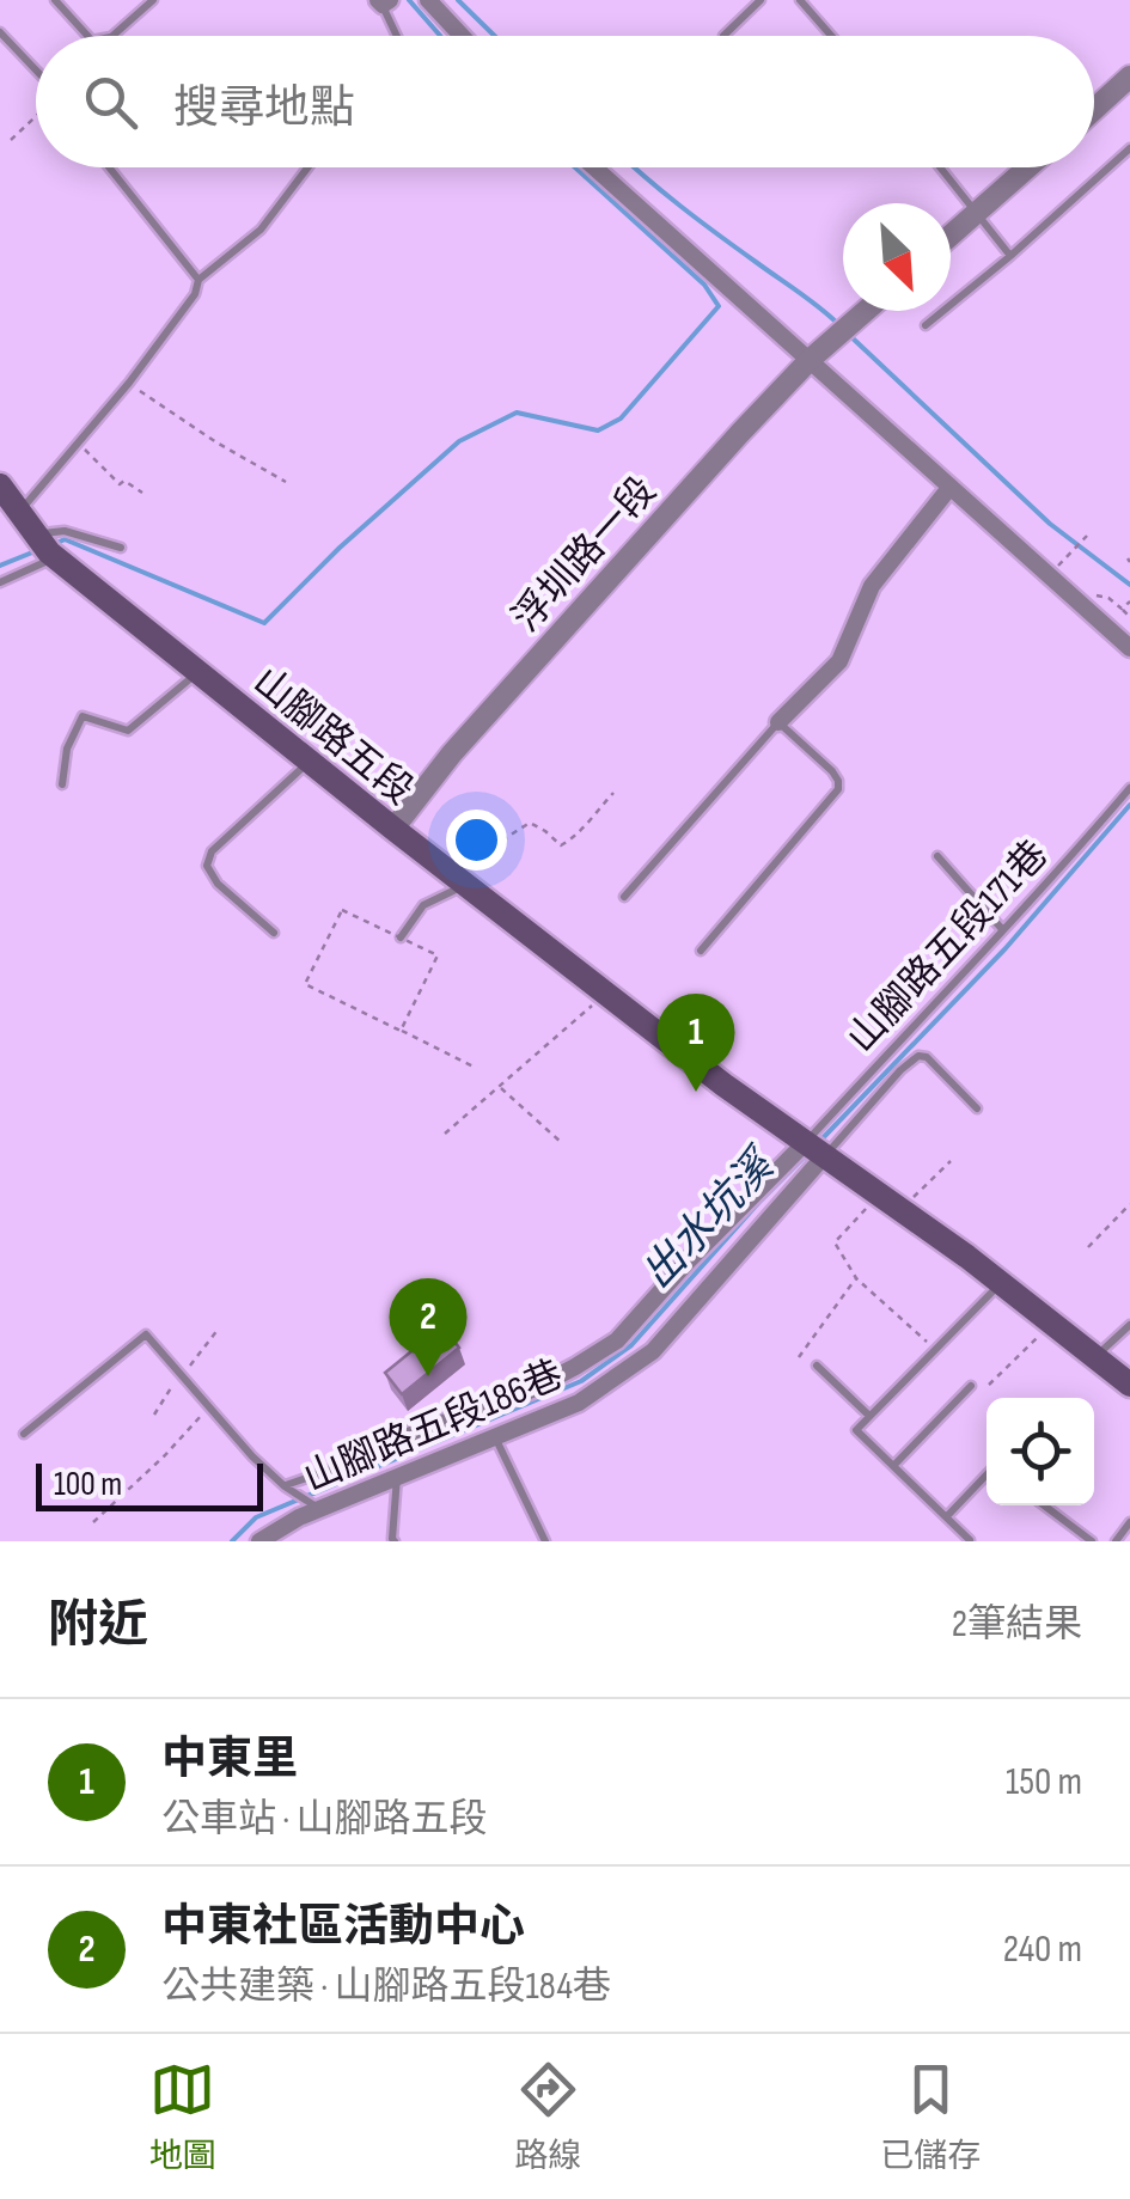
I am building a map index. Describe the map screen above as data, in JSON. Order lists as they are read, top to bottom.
{
  "streets": {
    "main road": ["山腳路五段"],
    "street": ["浮圳路一段", "山腳路五段186巷"],
    "lane": ["山腳路五段171巷"]
  },
  "crossings": [
    ["浮圳路一段", "山腳路五段"],
    ["山腳路五段", "山腳路五段171巷"],
    ["山腳路五段", "山腳路五段186巷"],
    ["山腳路五段171巷", "山腳路五段186巷"]
  ],
  "water": ["出水坑溪"],
  "scale_bar": "100 m",
  "north": "bottom right",
  "page": {
    "search": "搜尋地點",
    "pins": ["1", "2"],
    "scale": "100 m",
    "heading": ["附近", "2筆結果"],
    "list": [
      {
        "mark": "1",
        "name": "中東里",
        "note": "公車站 · 山腳路五段",
        "value": "150 m"
      },
      {
        "mark": "2",
        "name": "中東社區活動中心",
        "note": "公共建築 · 山腳路五段184巷",
        "value": "240 m"
      }
    ],
    "nav": ["地圖", "路線", "已儲存"]
  }
}
